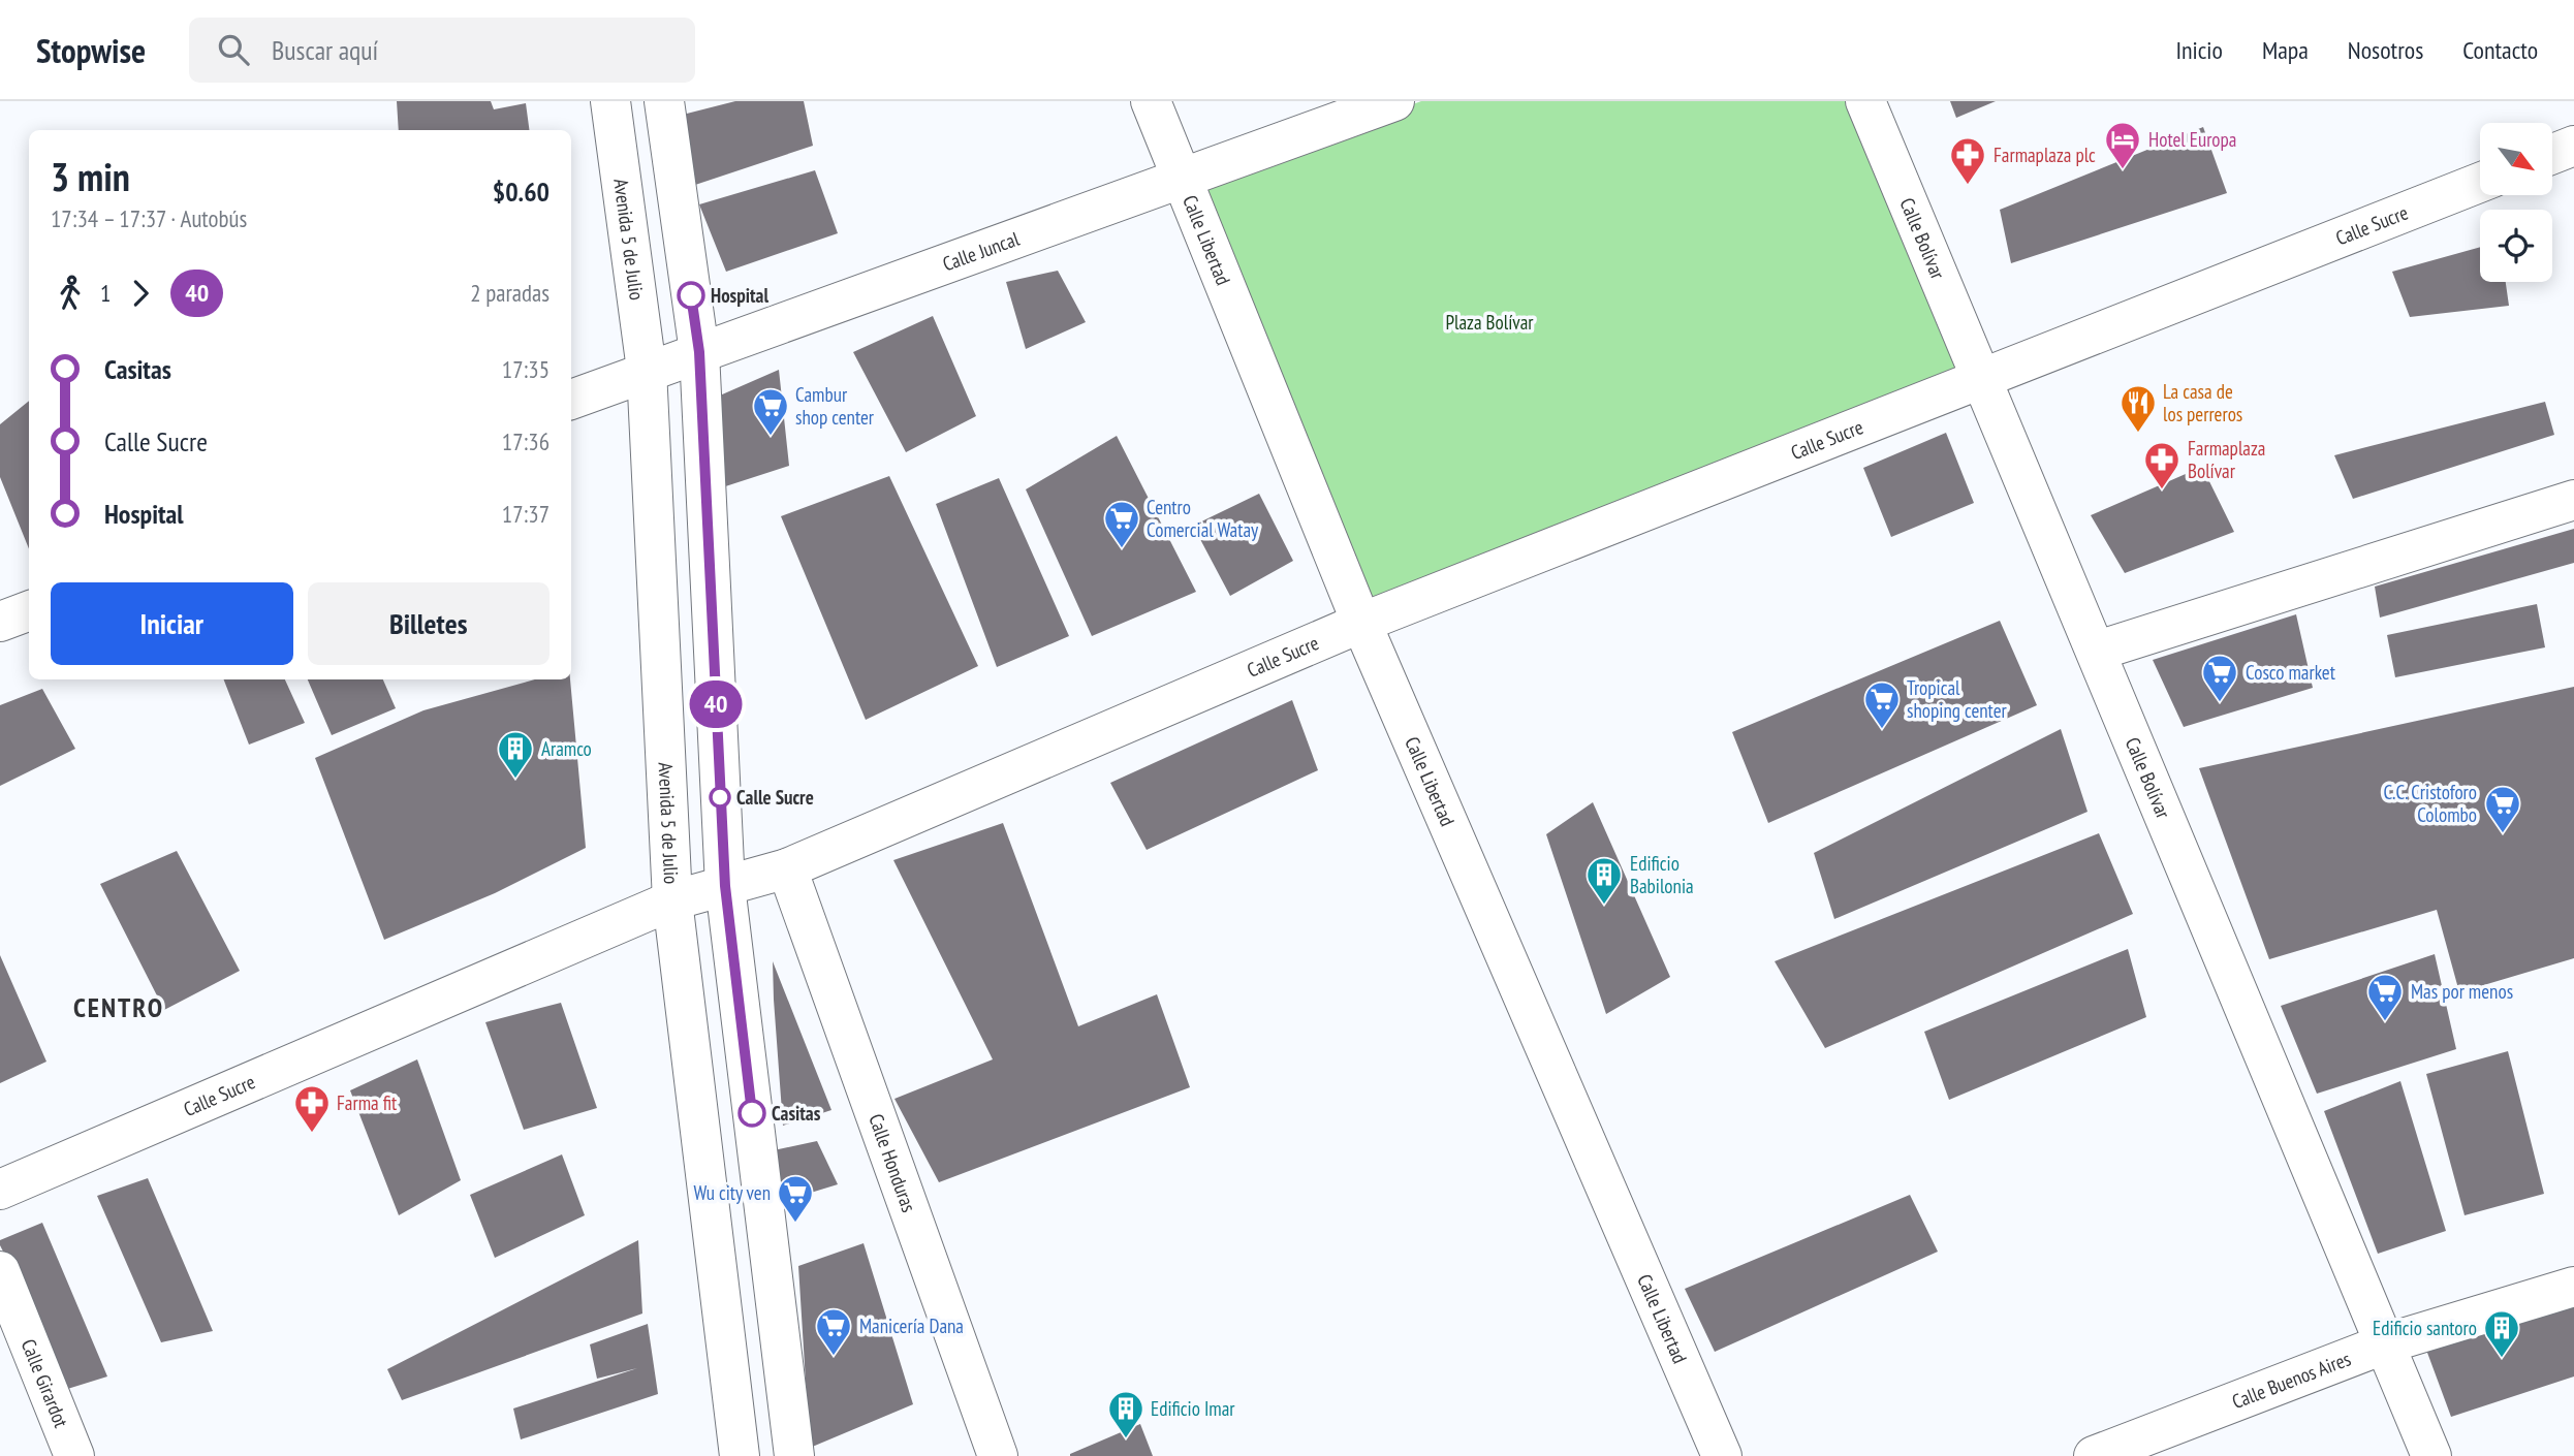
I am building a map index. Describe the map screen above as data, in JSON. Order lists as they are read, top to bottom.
{
  "streets": {
    "street": [
      "Calle Sucre",
      "Avenida 5 de Julio",
      "Calle Bolívar",
      "Calle Libertad",
      "Calle Juncal",
      "Calle Honduras",
      "Calle Buenos Aires",
      "Calle Girardot"
    ]
  },
  "crossings": [
    ["Calle Sucre", "Avenida 5 de Julio"],
    ["Calle Sucre", "Calle Bolívar"],
    ["Calle Sucre", "Calle Libertad"],
    ["Calle Sucre", "Calle Honduras"],
    ["Avenida 5 de Julio", "Calle Juncal"],
    ["Calle Bolívar", "Calle Buenos Aires"],
    ["Calle Libertad", "Calle Juncal"]
  ],
  "districts": ["CENTRO"],
  "parks": ["Plaza Bolívar"],
  "places": {
    "hotel": ["Hotel Europa"],
    "pharmacy": ["Farmaplaza plc", "Farmaplaza Bolívar", "Farma fit"],
    "other": ["Hospital", "Calle Sucre", "Casitas"],
    "restaurant": ["La casa de los perreros"],
    "supermarket": [
      "Cambur shop center",
      "Centro Comercial Watay",
      "Cosco market",
      "Tropical shoping center",
      "C.C. Cristoforo Colombo",
      "Mas por menos",
      "Wu city ven",
      "Manicería Dana"
    ],
    "building": [
      "Aramco",
      "Edificio Babilonia",
      "Edificio santoro",
      "Edificio Imar"
    ]
  },
  "lines": ["bus line 40"],
  "north": "bottom right",
  "page": {
    "header": "Stopwise",
    "search": "Buscar aquí",
    "nav": [
      "Inicio",
      "Mapa",
      "Nosotros",
      "Contacto"
    ],
    "on_map": "40",
    "heading": ["3 min", "17:34 – 17:37 · Autobús", "$0.60"],
    "legs": ["1", "40", "2 paradas"],
    "list": [
      {
        "name": "Casitas",
        "value": "17:35"
      },
      {
        "name": "Calle Sucre",
        "value": "17:36"
      },
      {
        "name": "Hospital",
        "value": "17:37"
      }
    ],
    "buttons": ["Iniciar", "Billetes"]
  }
}
